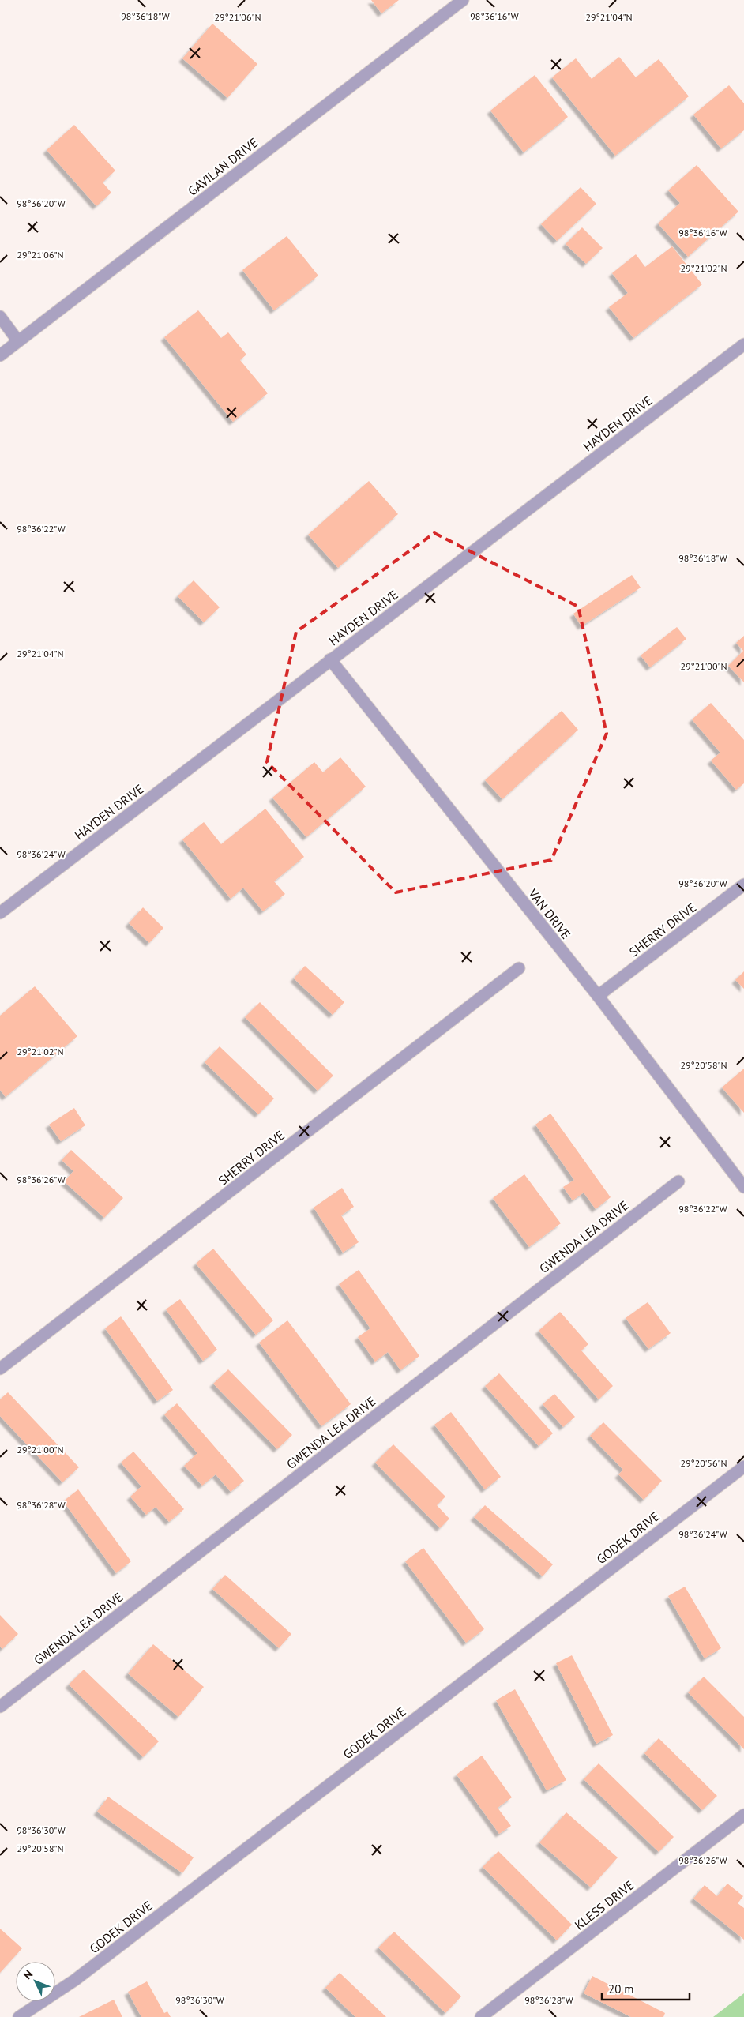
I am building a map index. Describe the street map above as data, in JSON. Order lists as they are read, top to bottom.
{
  "streets": {
    "street": [
      "GAVILAN DRIVE",
      "HAYDEN DRIVE",
      "VAN DRIVE",
      "SHERRY DRIVE",
      "GWENDA LEA DRIVE",
      "GODEK DRIVE",
      "KLESS DRIVE"
    ]
  },
  "crossings": [
    ["HAYDEN DRIVE", "VAN DRIVE"],
    ["VAN DRIVE", "SHERRY DRIVE"]
  ],
  "scale_bar": "20 m",
  "north": "top left",
  "coordinates": [
    "98°36'18\"W",
    "98°36'16\"W",
    "29°21'06\"N",
    "29°21'04\"N",
    "98°36'20\"W",
    "29°21'02\"N",
    "98°36'22\"W",
    "29°21'00\"N",
    "98°36'24\"W",
    "29°20'58\"N",
    "98°36'26\"W",
    "29°20'56\"N",
    "98°36'28\"W",
    "98°36'30\"W"
  ]
}
